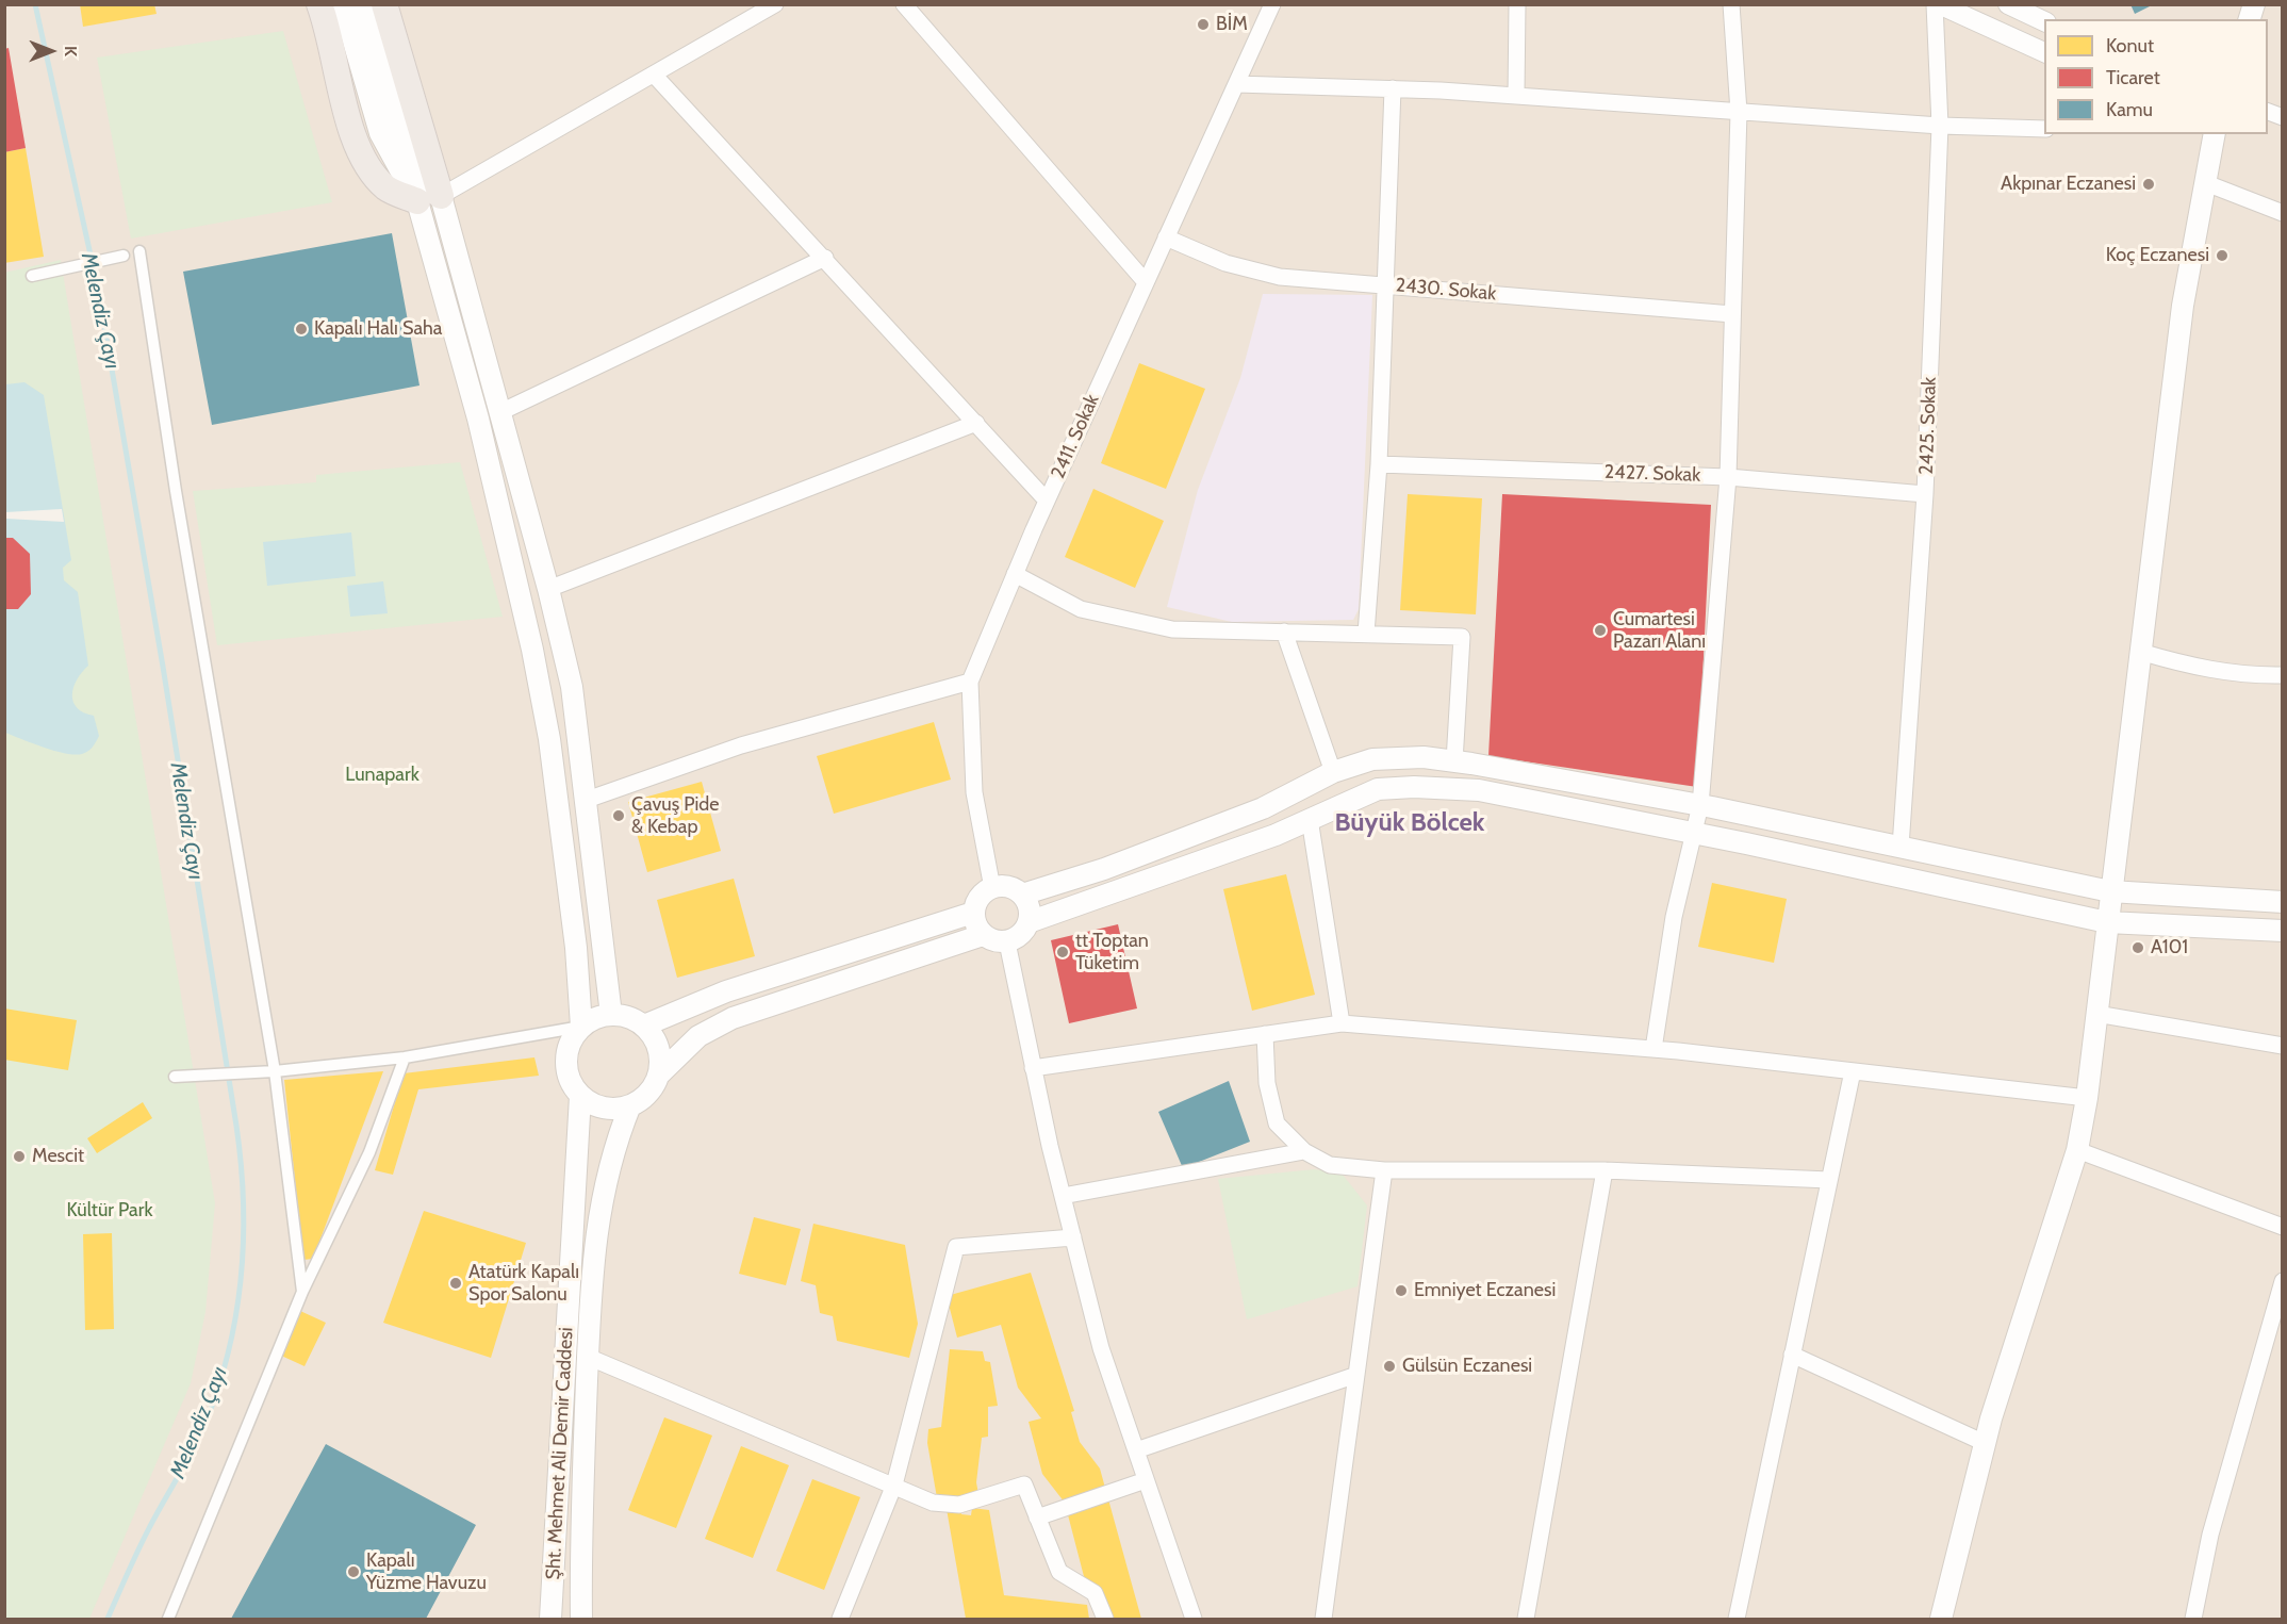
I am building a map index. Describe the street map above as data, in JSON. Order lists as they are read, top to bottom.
{
  "streets": {
    "main road": ["Şht. Mehmet Ali Demir Caddesi"],
    "street": [
      "2430. Sokak",
      "2425. Sokak",
      "2411. Sokak",
      "2427. Sokak"
    ]
  },
  "crossings": [
    ["2430. Sokak", "2411. Sokak"],
    ["2425. Sokak", "2427. Sokak"]
  ],
  "districts": ["Büyük Bölcek"],
  "water": ["Melendiz Çayı"],
  "parks": ["Lunapark", "Kültür Park"],
  "places": [
    "BİM",
    "Akpınar Eczanesi",
    "Koç Eczanesi",
    "Kapalı Halı Saha",
    "Cumartesi Pazarı Alanı",
    "Çavuş Pide & Kebap",
    "A101",
    "tt Toptan Tüketim",
    "Mescit",
    "Atatürk Kapalı Spor Salonu",
    "Emniyet Eczanesi",
    "Gülsün Eczanesi",
    "Kapalı Yüzme Havuzu"
  ],
  "legend": ["Konut", "Ticaret", "Kamu"],
  "north": "right"
}
